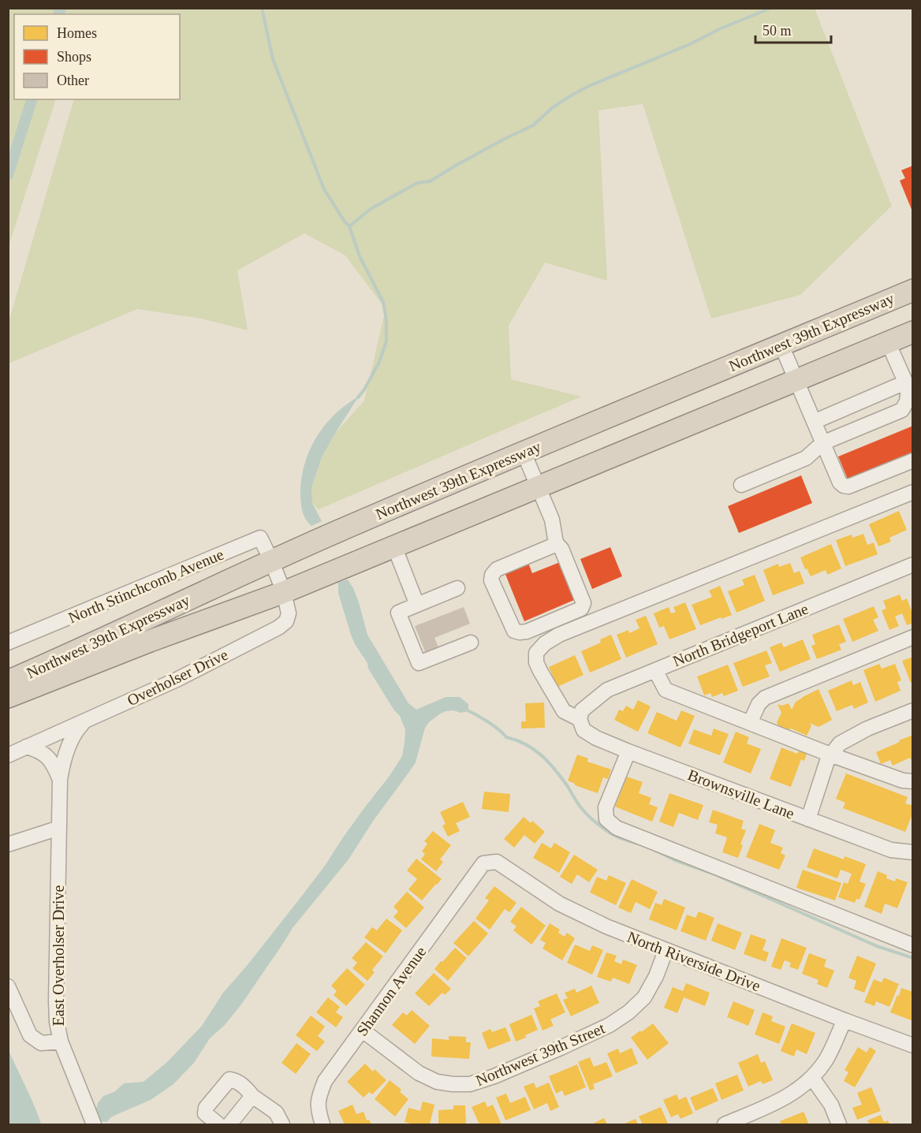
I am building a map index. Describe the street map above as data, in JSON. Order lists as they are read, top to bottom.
{
  "streets": {
    "highway": ["Northwest 39th Expressway"],
    "street": [
      "North Stinchcomb Avenue",
      "North Bridgeport Lane",
      "Overholser Drive",
      "Brownsville Lane",
      "East Overholser Drive",
      "North Riverside Drive",
      "Shannon Avenue",
      "Northwest 39th Street"
    ]
  },
  "crossings": [
    ["Northwest 39th Expressway", "North Stinchcomb Avenue"],
    ["Northwest 39th Expressway", "Overholser Drive"],
    ["North Stinchcomb Avenue", "Overholser Drive"],
    ["North Bridgeport Lane", "Brownsville Lane"],
    ["Overholser Drive", "East Overholser Drive"],
    ["North Riverside Drive", "Shannon Avenue"],
    ["North Riverside Drive", "Northwest 39th Street"],
    ["Shannon Avenue", "Northwest 39th Street"]
  ],
  "legend": ["Homes", "Shops", "Other"],
  "scale_bar": "50 m"
}
